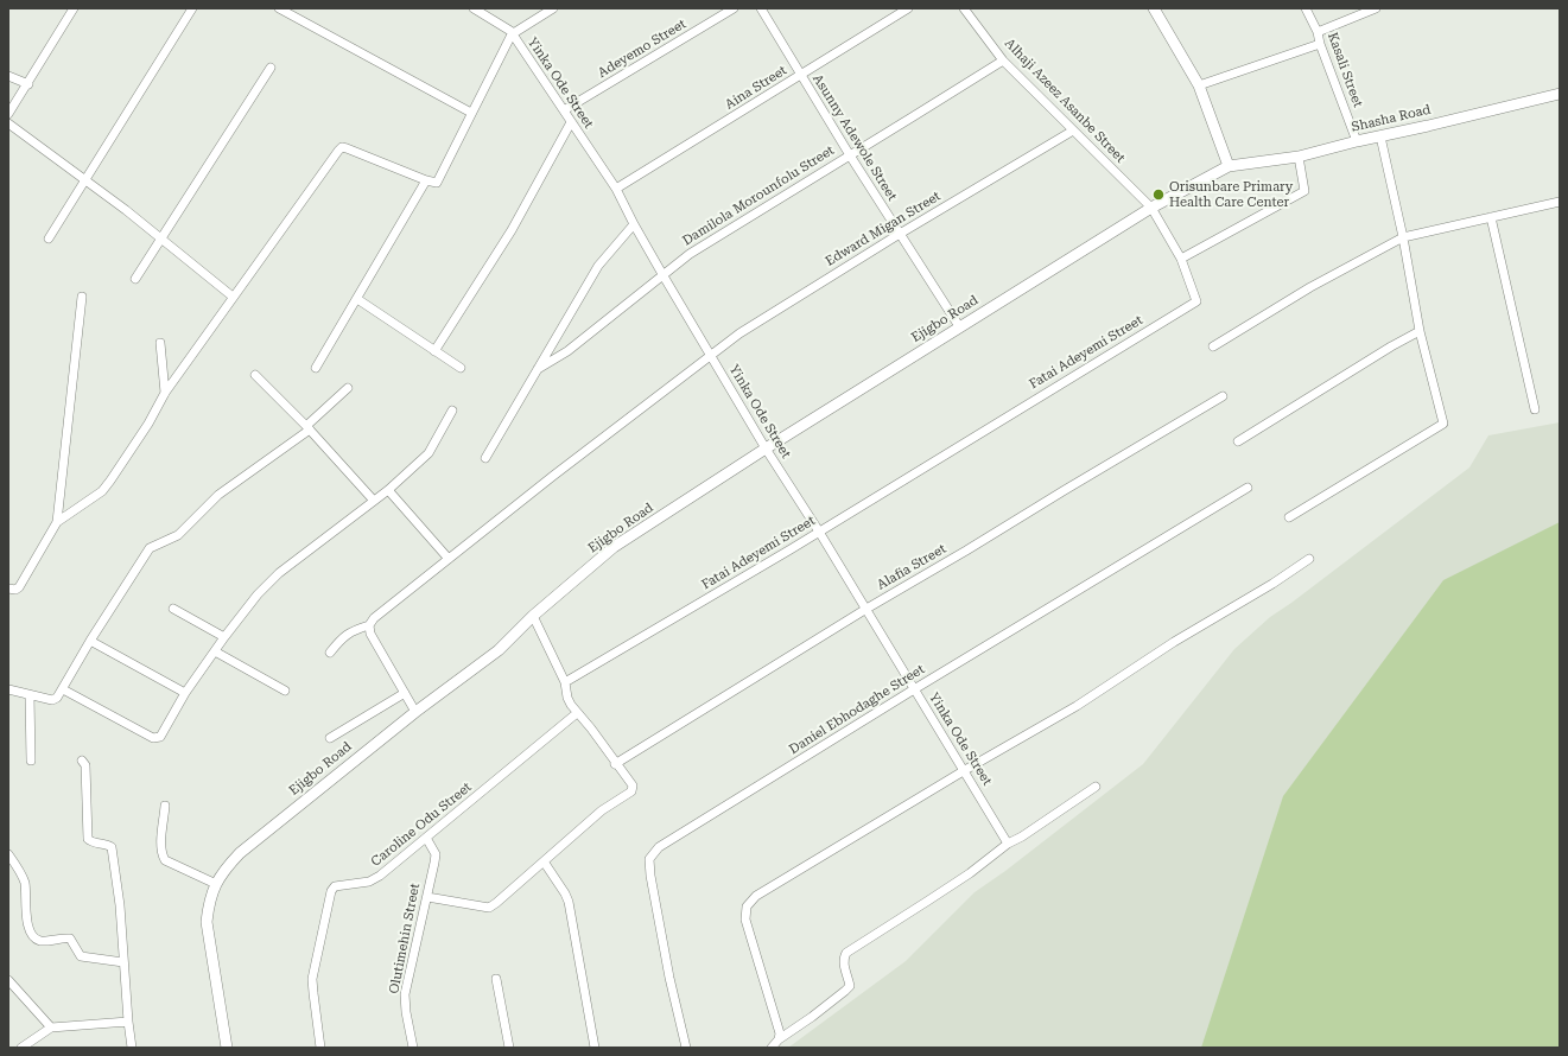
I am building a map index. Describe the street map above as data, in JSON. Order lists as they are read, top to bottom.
{
  "streets": {
    "street": [
      "Adeyemo Street",
      "Kasali Street",
      "Yinka Ode Street",
      "Aina Street",
      "Alhaji Azeez Asanbe Street",
      "Shasha Road",
      "Asunny Adewole Street",
      "Damilola Morounfolu Street",
      "Edward Migan Street",
      "Ejigbo Road",
      "Fatai Adeyemi Street",
      "Alafia Street",
      "Daniel Ebhodaghe Street",
      "Caroline Odu Street",
      "Olutimehin Street"
    ]
  },
  "crossings": [
    ["Adeyemo Street", "Yinka Ode Street"],
    ["Kasali Street", "Shasha Road"],
    ["Yinka Ode Street", "Aina Street"],
    ["Yinka Ode Street", "Damilola Morounfolu Street"],
    ["Yinka Ode Street", "Edward Migan Street"],
    ["Yinka Ode Street", "Ejigbo Road"],
    ["Yinka Ode Street", "Fatai Adeyemi Street"],
    ["Yinka Ode Street", "Alafia Street"],
    ["Yinka Ode Street", "Daniel Ebhodaghe Street"],
    ["Aina Street", "Asunny Adewole Street"],
    ["Alhaji Azeez Asanbe Street", "Damilola Morounfolu Street"],
    ["Alhaji Azeez Asanbe Street", "Edward Migan Street"],
    ["Alhaji Azeez Asanbe Street", "Ejigbo Road"],
    ["Alhaji Azeez Asanbe Street", "Fatai Adeyemi Street"],
    ["Shasha Road", "Ejigbo Road"],
    ["Asunny Adewole Street", "Damilola Morounfolu Street"],
    ["Asunny Adewole Street", "Edward Migan Street"],
    ["Asunny Adewole Street", "Ejigbo Road"],
    ["Ejigbo Road", "Fatai Adeyemi Street"],
    ["Caroline Odu Street", "Olutimehin Street"]
  ],
  "places": ["Orisunbare Primary Health Care Center"]
}
